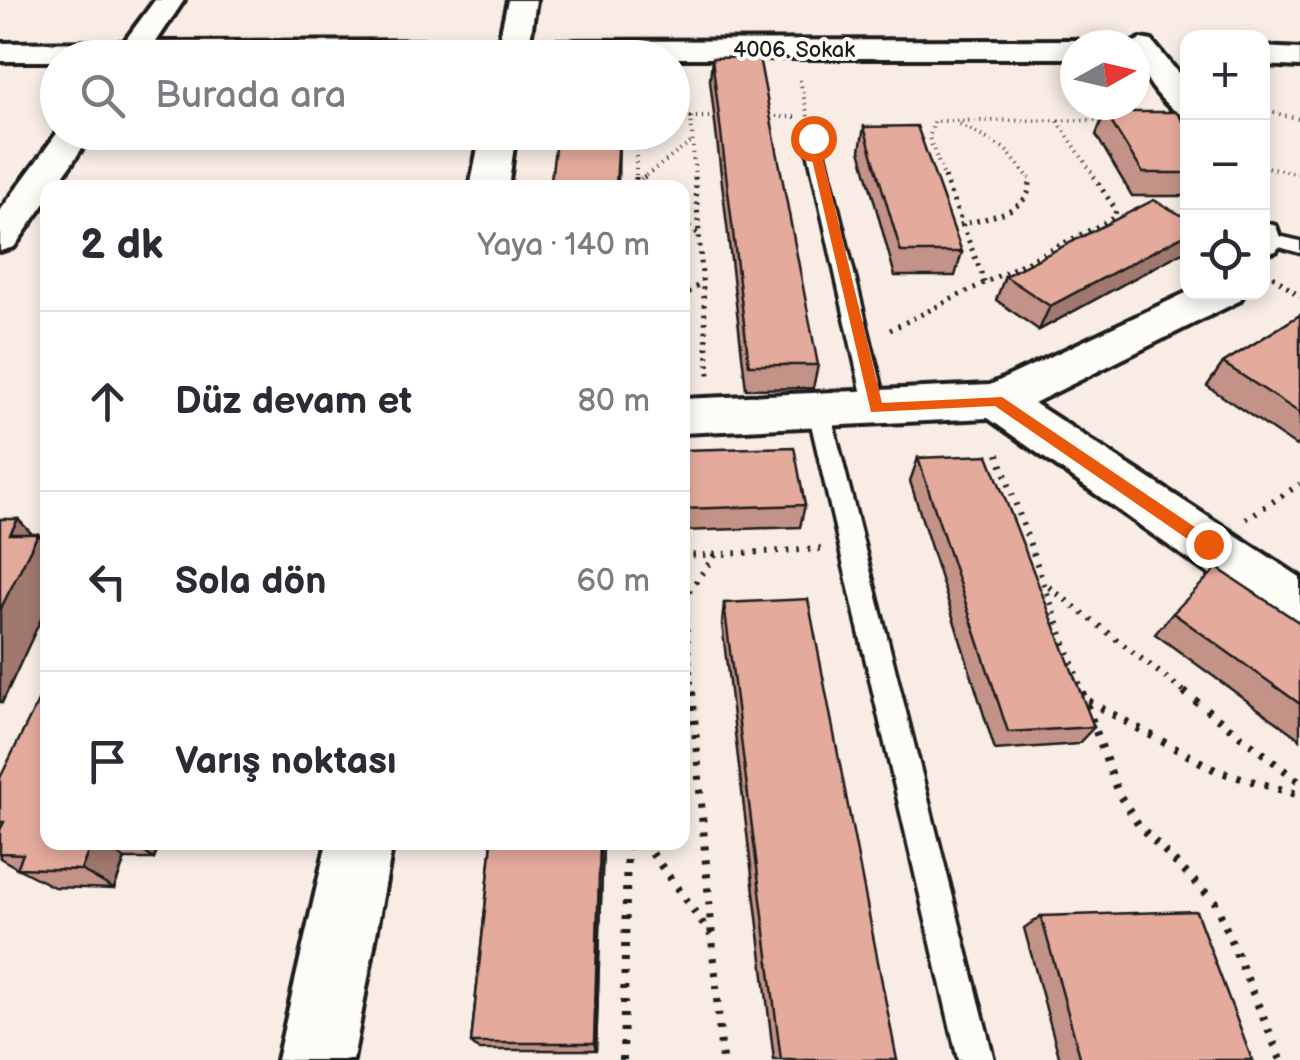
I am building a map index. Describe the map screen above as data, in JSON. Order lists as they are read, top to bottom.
{
  "streets": {
    "street": ["4006. Sokak"]
  },
  "north": "right",
  "page": {
    "map_buttons": ["+", "−"],
    "search": "Burada ara",
    "heading": ["2 dk", "Yaya · 140 m"],
    "list": [
      ["Düz devam et", "80 m"],
      ["Sola dön", "60 m"],
      "Varış noktası"
    ]
  }
}
